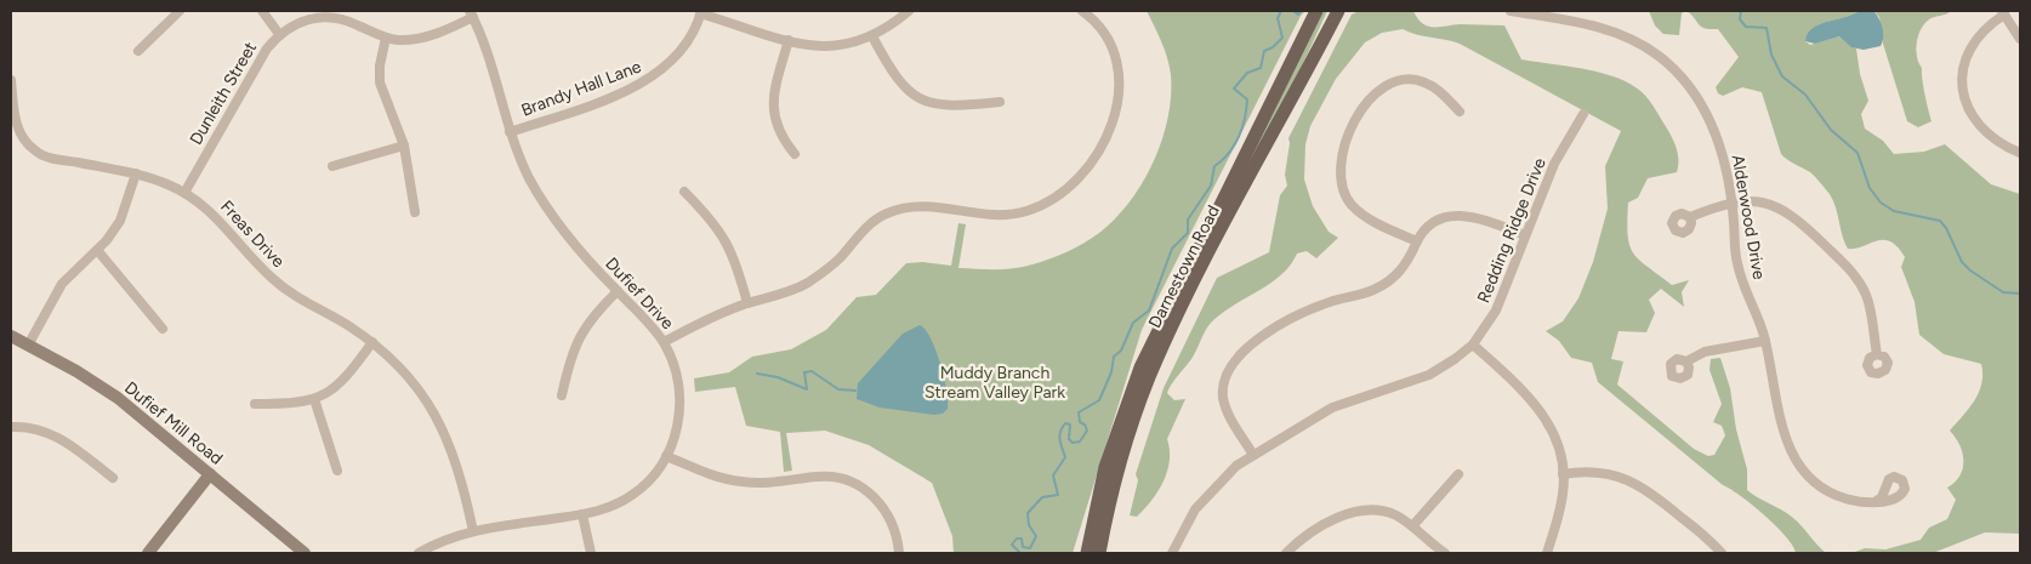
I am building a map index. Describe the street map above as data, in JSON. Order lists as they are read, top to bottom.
{
  "streets": {
    "main road": ["Darnestown Road", "Dufief Mill Road"],
    "street": [
      "Brandy Hall Lane",
      "Dunleith Street",
      "Alderwood Drive",
      "Redding Ridge Drive",
      "Freas Drive",
      "Dufief Drive"
    ]
  },
  "crossings": [
    ["Brandy Hall Lane", "Dufief Drive"],
    ["Dunleith Street", "Freas Drive"],
    ["Dunleith Street", "Dufief Drive"],
    ["Freas Drive", "Dufief Drive"]
  ],
  "parks": ["Muddy Branch Stream Valley Park"]
}
